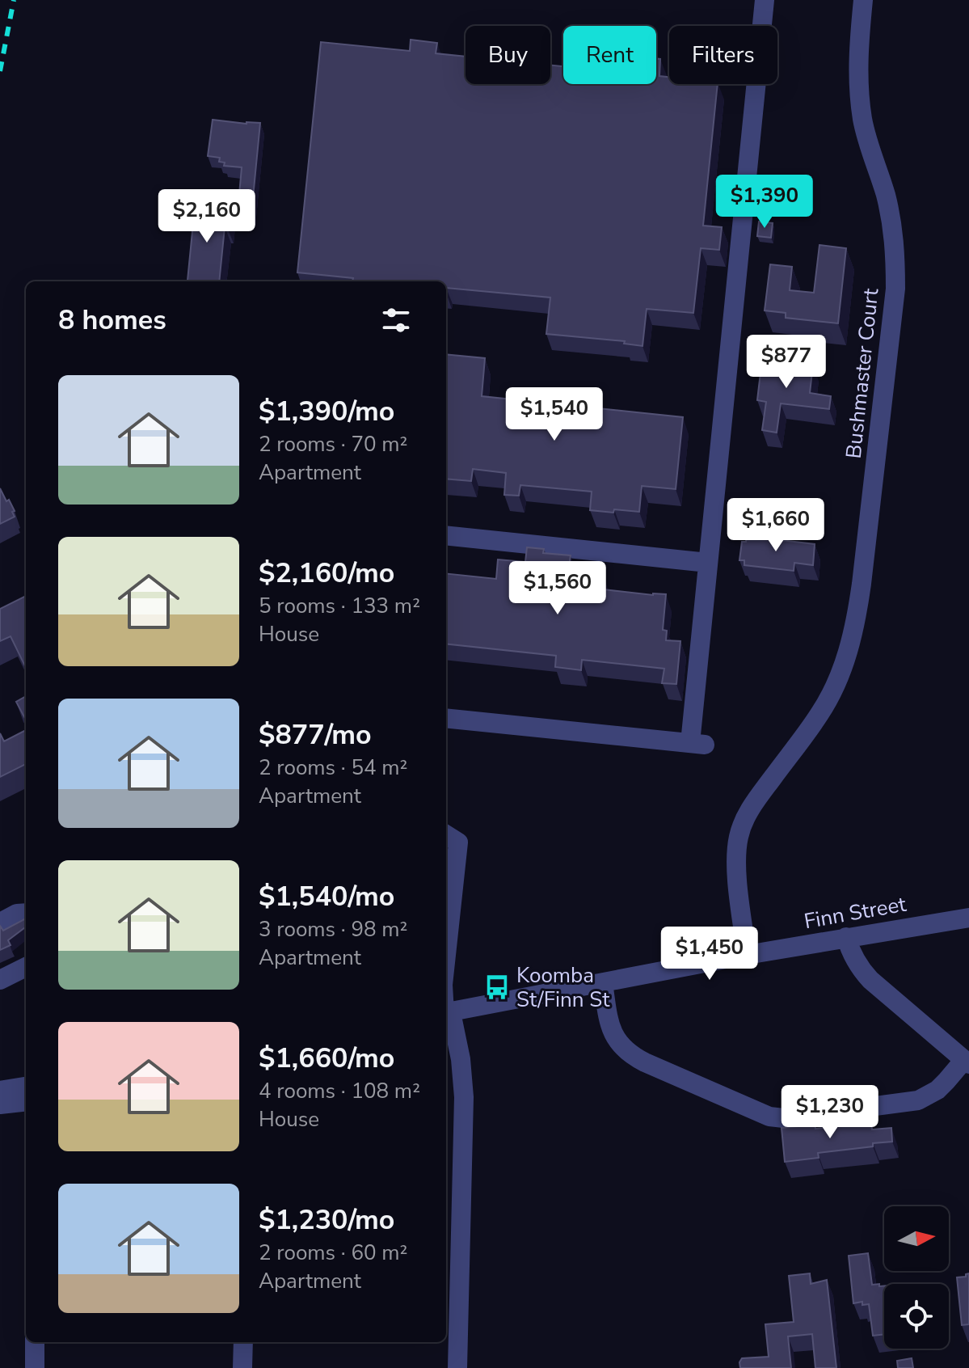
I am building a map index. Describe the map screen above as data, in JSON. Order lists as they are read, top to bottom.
{
  "streets": {
    "street": ["Bushmaster Court", "Finn Street"]
  },
  "crossings": [
    ["Bushmaster Court", "Finn Street"]
  ],
  "places": {
    "bus stop": ["Koomba St/Finn St"]
  },
  "north": "right",
  "page": {
    "chip": ["Buy", "Rent", "Filters"],
    "price": [
      "$1,390",
      "$2,160",
      "$877",
      "$1,540",
      "$1,660",
      "$1,560",
      "$1,450",
      "$1,230"
    ],
    "heading": "8 homes",
    "list": [
      {
        "name": "$1,390/mo",
        "note": "2 rooms · 70 m² · Apartment"
      },
      {
        "name": "$2,160/mo",
        "note": "5 rooms · 133 m² · House"
      },
      {
        "name": "$877/mo",
        "note": "2 rooms · 54 m² · Apartment"
      },
      {
        "name": "$1,540/mo",
        "note": "3 rooms · 98 m² · Apartment"
      },
      {
        "name": "$1,660/mo",
        "note": "4 rooms · 108 m² · House"
      },
      {
        "name": "$1,230/mo",
        "note": "2 rooms · 60 m² · Apartment"
      }
    ]
  }
}
